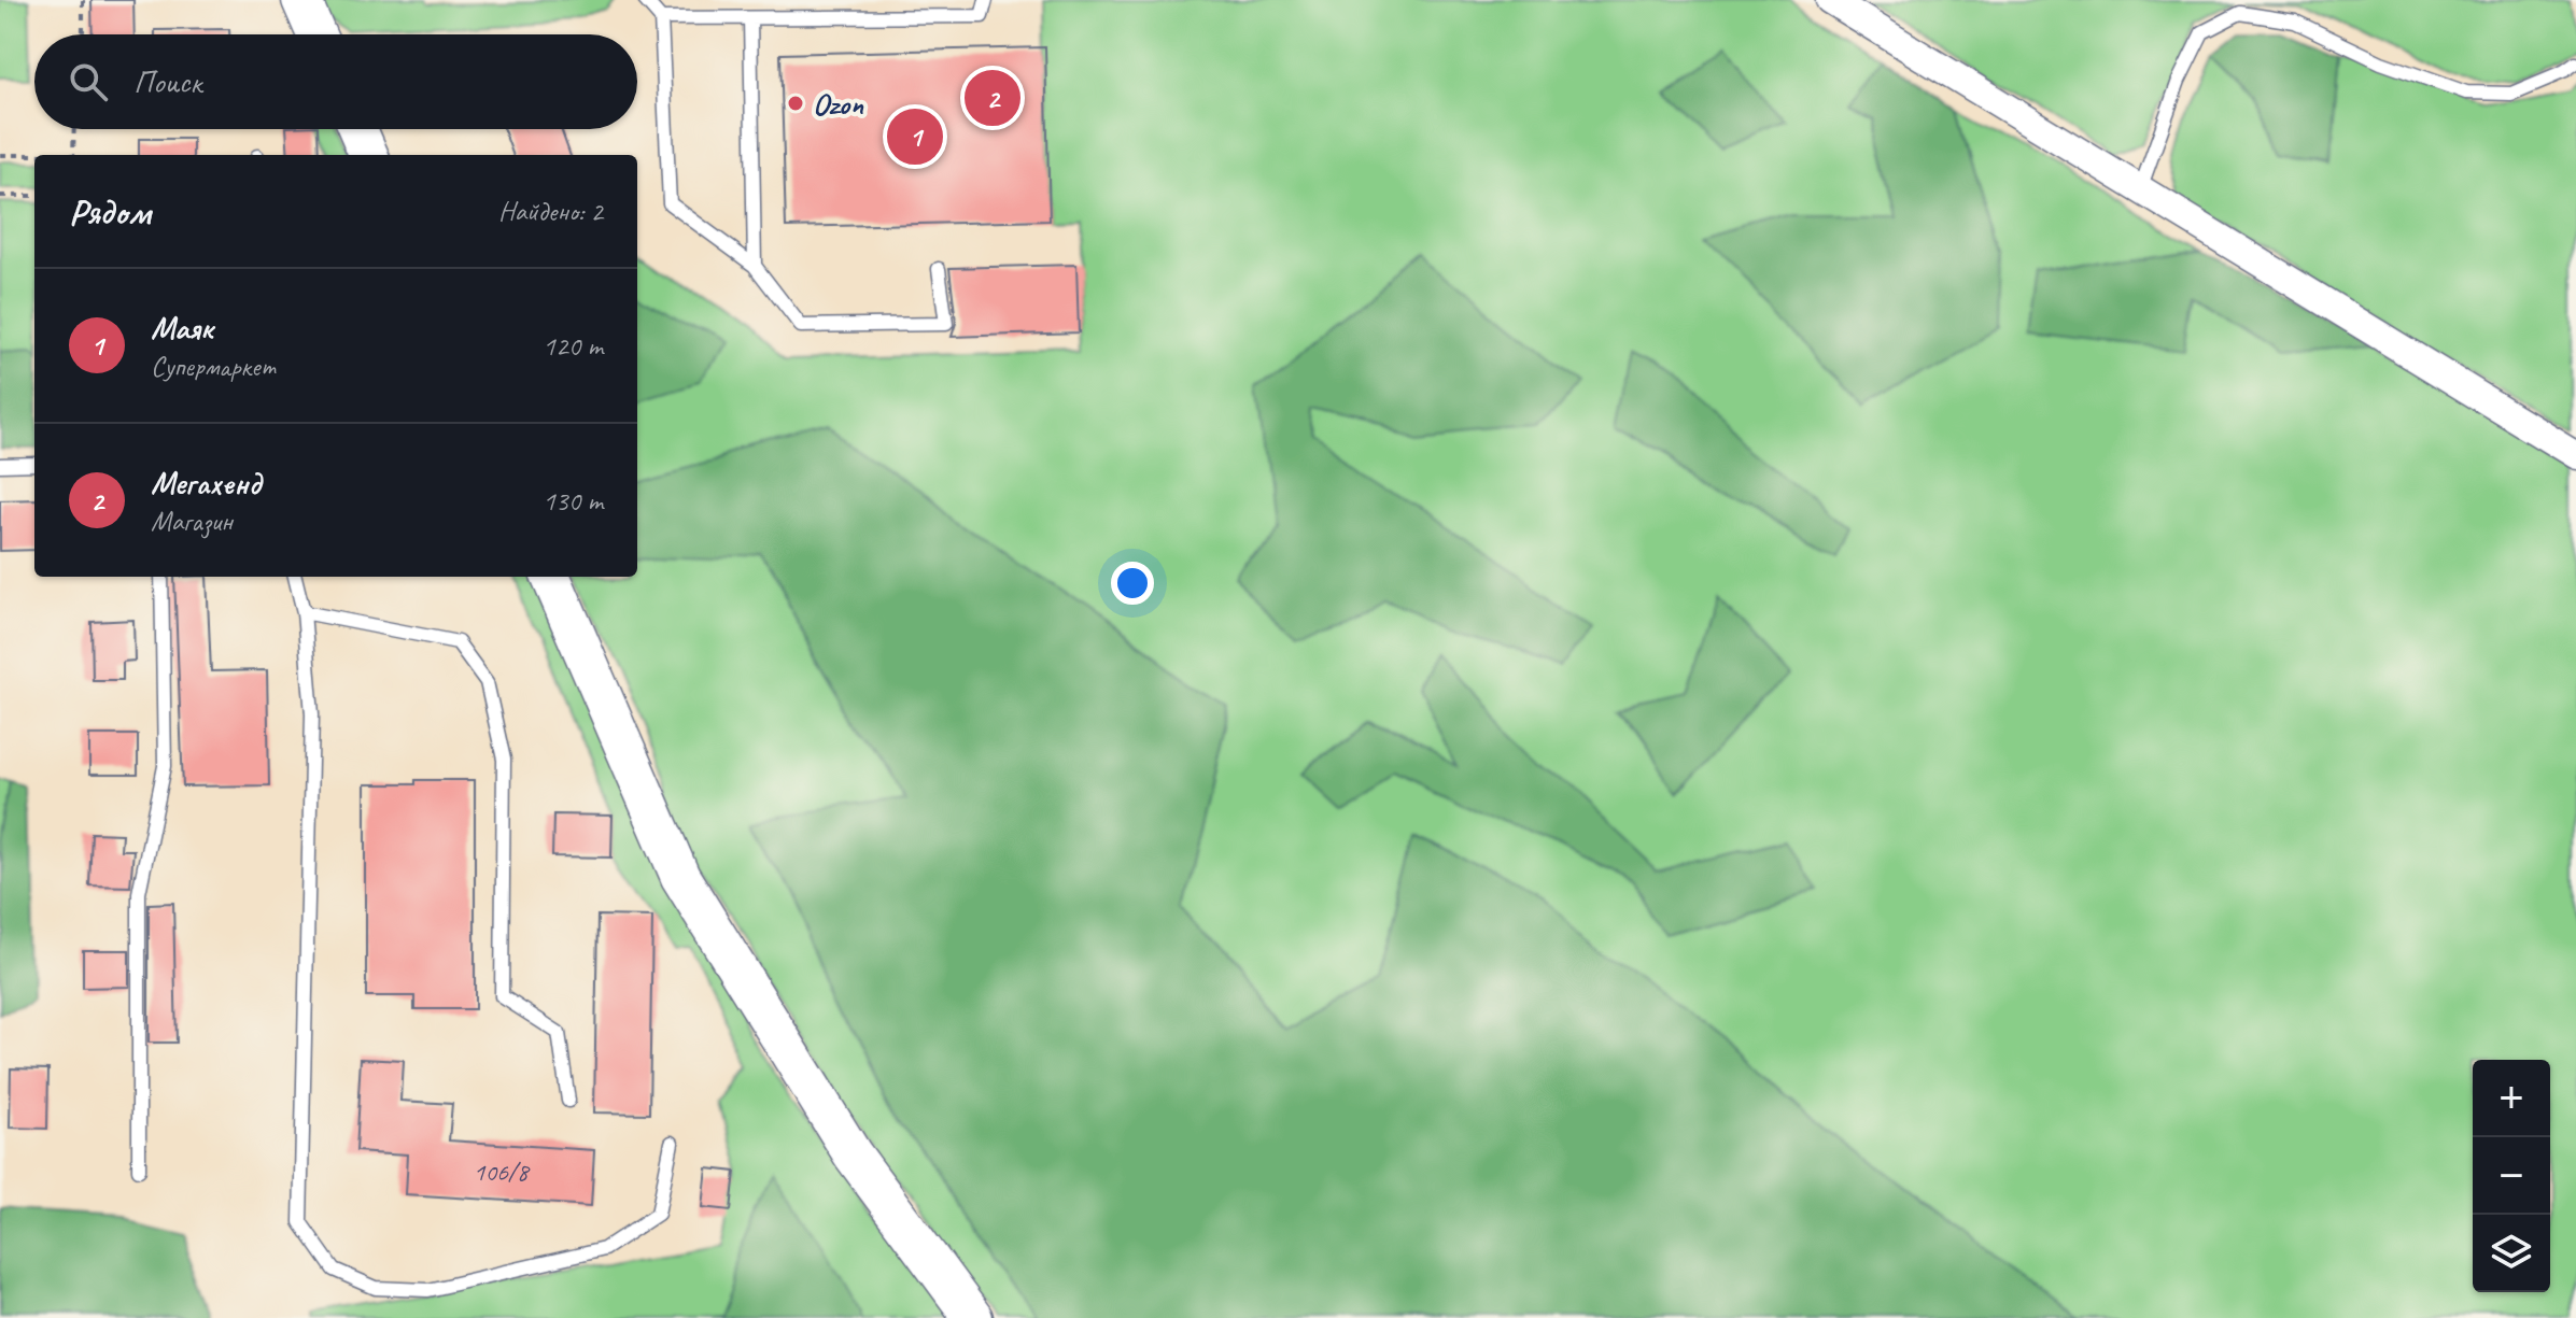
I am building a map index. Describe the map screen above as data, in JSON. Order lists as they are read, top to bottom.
{
  "places": ["Ozon"],
  "house_numbers": ["106/8"],
  "page": {
    "search": "Поиск",
    "pins": ["2", "1"],
    "heading": ["Рядом", "Найдено: 2"],
    "list": [
      {
        "mark": "1",
        "name": "Маяк",
        "note": "Супермаркет",
        "value": "120 m"
      },
      {
        "mark": "2",
        "name": "Мегахенд",
        "note": "Магазин",
        "value": "130 m"
      }
    ],
    "map_buttons": ["+", "−"]
  }
}
